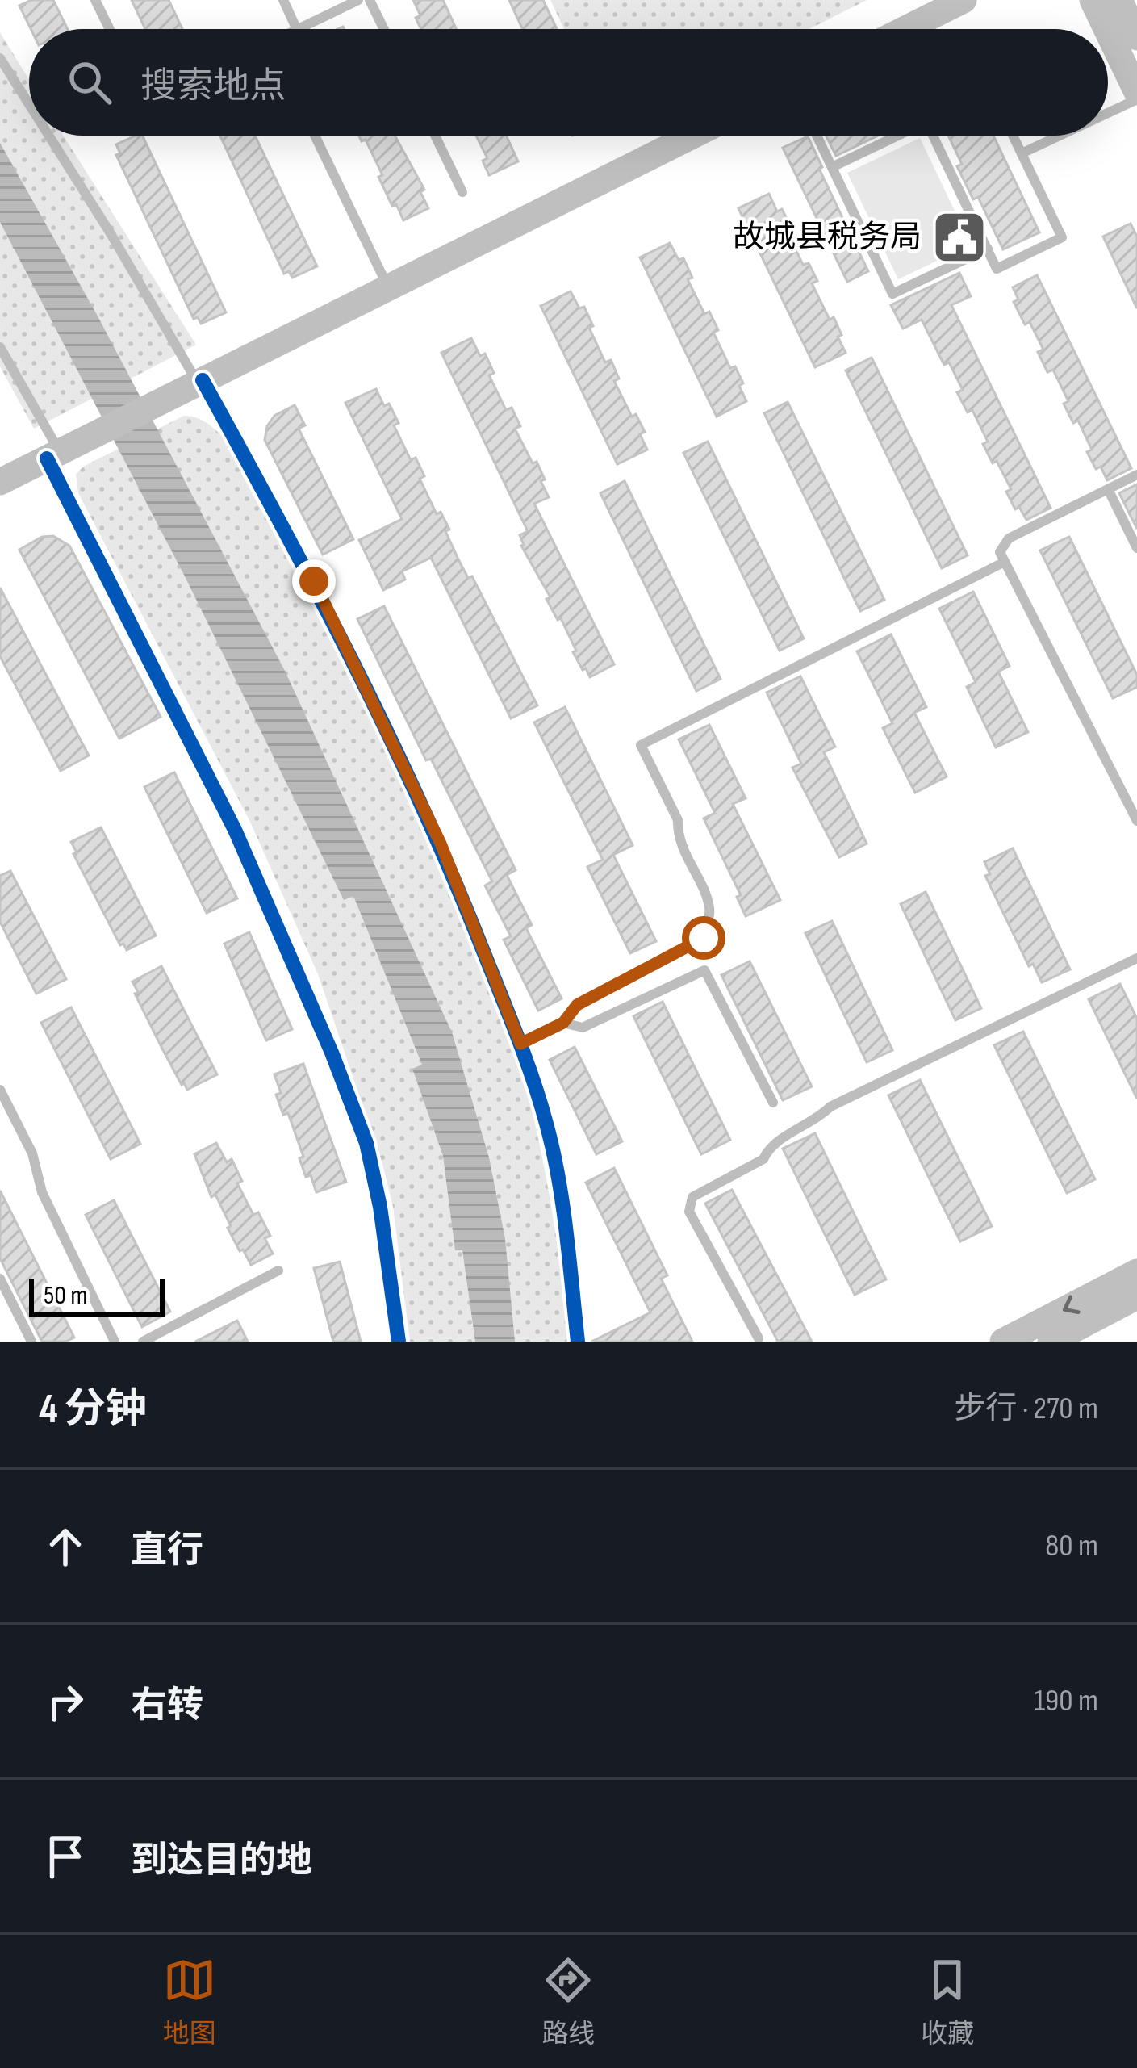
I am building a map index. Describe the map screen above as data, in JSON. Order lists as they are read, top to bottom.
{
  "places": {
    "public building": ["故城县税务局"]
  },
  "scale_bar": "50 m",
  "page": {
    "search": "搜索地点",
    "scale": "50 m",
    "heading": ["4 分钟", "步行 · 270 m"],
    "list": [
      ["直行", "80 m"],
      ["右转", "190 m"],
      "到达目的地"
    ],
    "nav": ["地图", "路线", "收藏"]
  }
}
